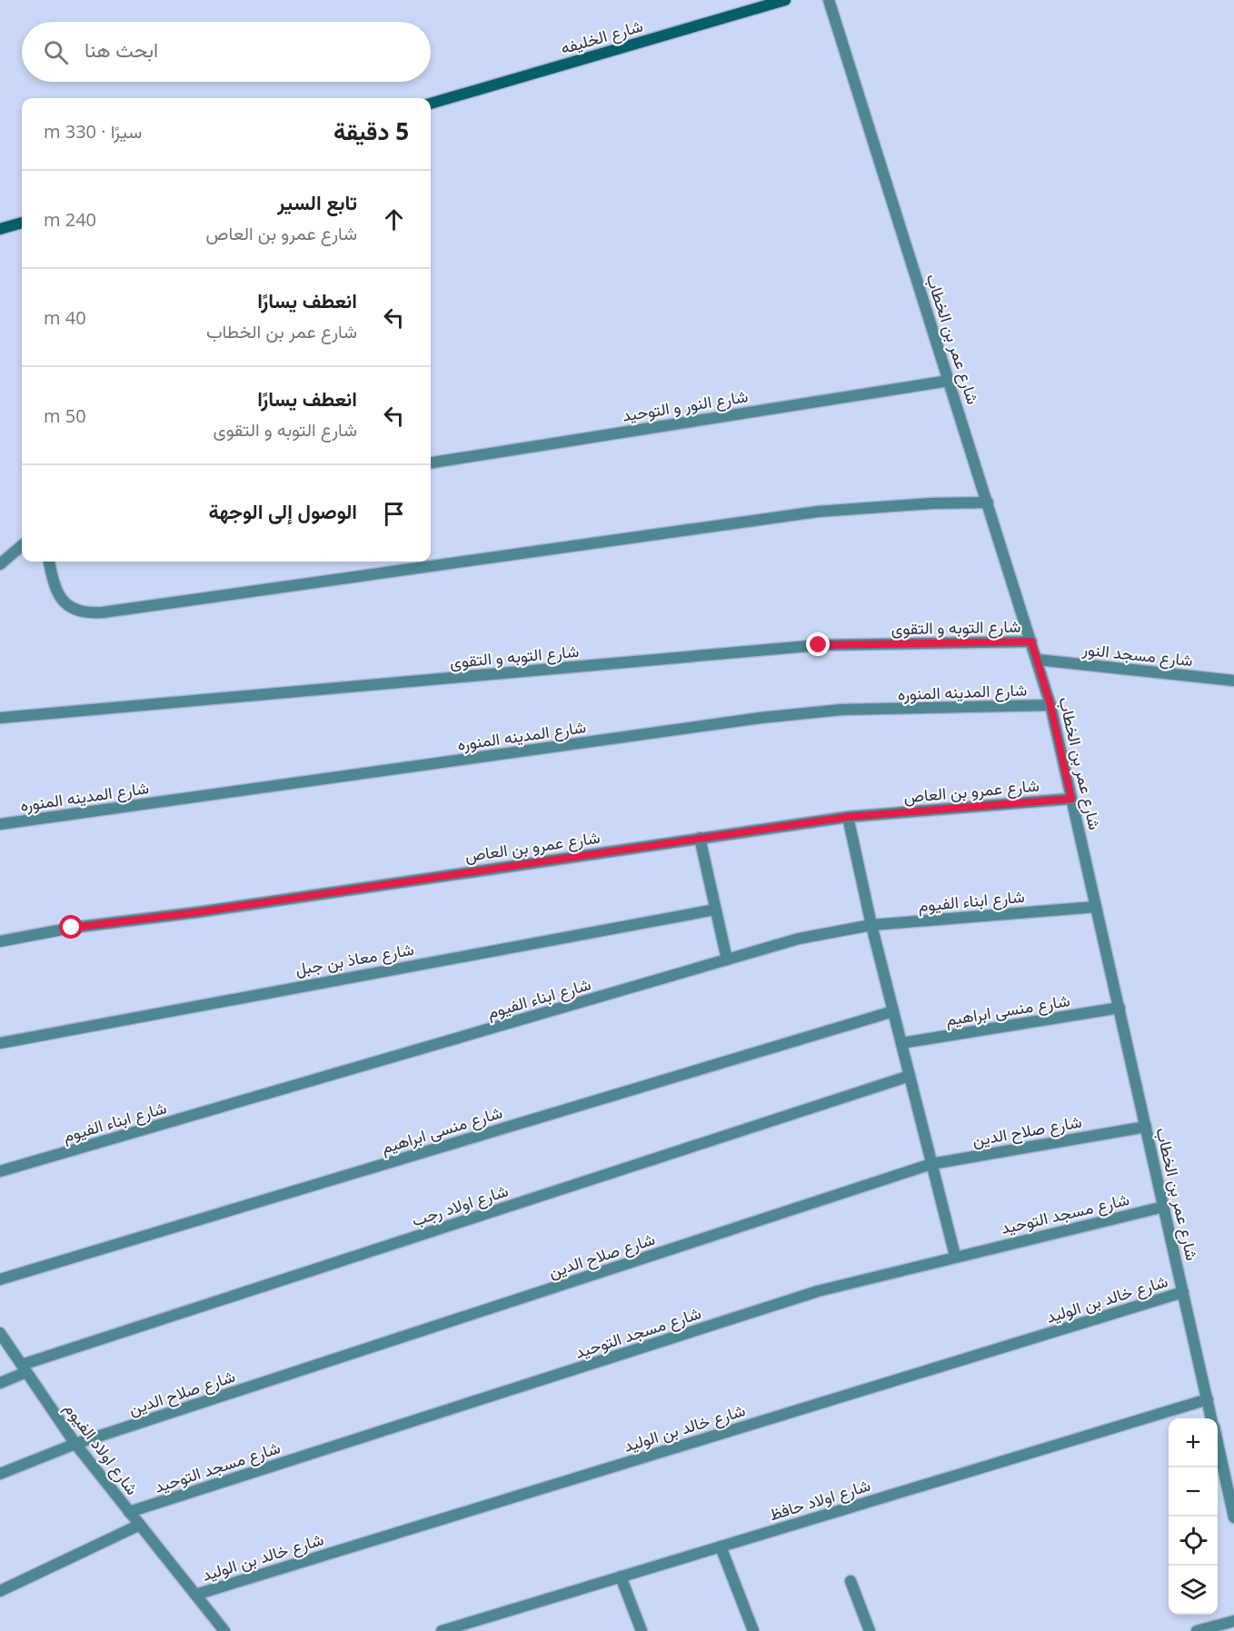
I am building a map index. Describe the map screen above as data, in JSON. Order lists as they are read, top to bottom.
{
  "streets": {
    "main road": ["شارع الخليفه"],
    "street": [
      "شارع عمر بن الخطاب",
      "شارع النور و التوحيد",
      "شارع التوبه و التقوى",
      "شارع مسجد النور",
      "شارع المدينه المنوره",
      "شارع عمرو بن العاص",
      "شارع ابناء الفيوم",
      "شارع معاذ بن جبل",
      "شارع منسى ابراهيم",
      "شارع صلاح الدين",
      "شارع اولاد رجب",
      "شارع مسجد التوحيد",
      "شارع خالد بن الوليد",
      "شارع اولاد الفيوم",
      "شارع اولاد حافظ"
    ]
  },
  "crossings": [
    ["شارع عمر بن الخطاب", "شارع النور و التوحيد"],
    ["شارع عمر بن الخطاب", "شارع التوبه و التقوى"],
    ["شارع عمر بن الخطاب", "شارع مسجد النور"],
    ["شارع عمر بن الخطاب", "شارع المدينه المنوره"],
    ["شارع عمر بن الخطاب", "شارع عمرو بن العاص"],
    ["شارع عمر بن الخطاب", "شارع ابناء الفيوم"],
    ["شارع عمر بن الخطاب", "شارع منسى ابراهيم"],
    ["شارع عمر بن الخطاب", "شارع صلاح الدين"],
    ["شارع عمر بن الخطاب", "شارع مسجد التوحيد"],
    ["شارع عمر بن الخطاب", "شارع خالد بن الوليد"],
    ["شارع عمر بن الخطاب", "شارع اولاد حافظ"],
    ["شارع صلاح الدين", "شارع اولاد الفيوم"],
    ["شارع اولاد رجب", "شارع اولاد الفيوم"],
    ["شارع مسجد التوحيد", "شارع اولاد الفيوم"],
    ["شارع خالد بن الوليد", "شارع اولاد الفيوم"]
  ],
  "page": {
    "search": "ابحث هنا",
    "heading": ["5 دقيقة", "سيرًا · 330 m"],
    "list": [
      ["تابع السير", "شارع عمرو بن العاص", "240 m"],
      ["انعطف يسارًا", "شارع عمر بن الخطاب", "40 m"],
      ["انعطف يسارًا", "شارع التوبه و التقوى", "50 m"],
      "الوصول إلى الوجهة"
    ],
    "map_buttons": ["+", "−"]
  }
}
